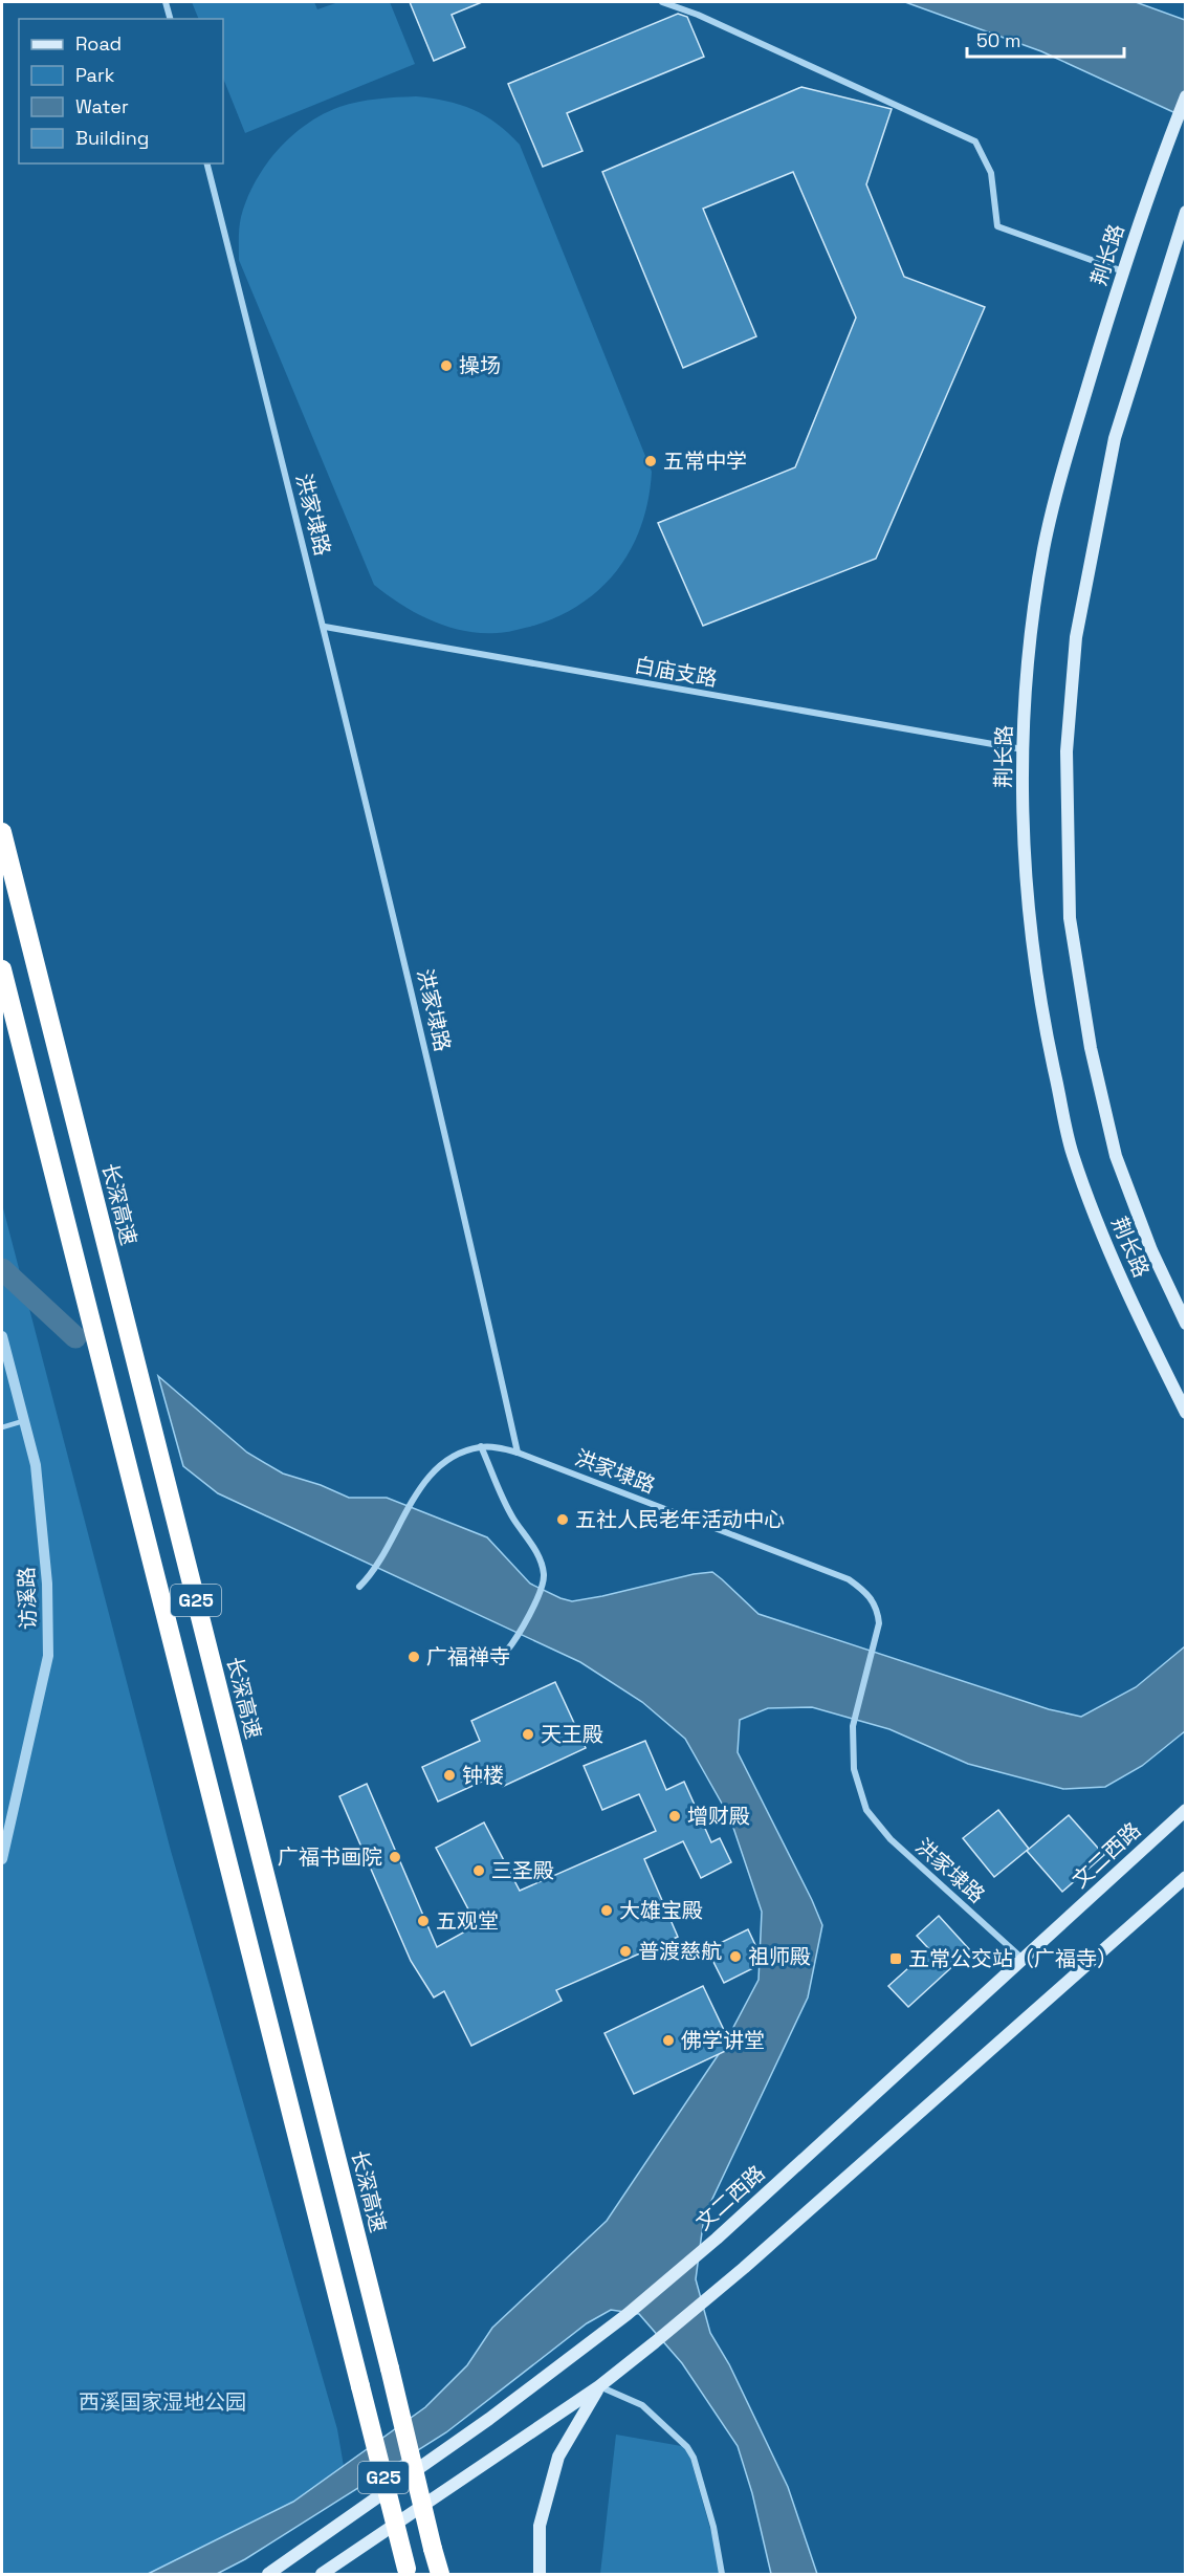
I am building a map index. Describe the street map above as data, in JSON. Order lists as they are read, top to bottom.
{
  "streets": {
    "highway": ["长深高速", "G25"],
    "main road": ["荆长路", "文二西路"],
    "street": ["洪家埭路", "白庙支路", "访溪路"]
  },
  "crossings": [
    ["荆长路", "白庙支路"],
    ["洪家埭路", "白庙支路"],
    ["洪家埭路", "文二西路"]
  ],
  "parks": ["西溪国家湿地公园"],
  "places": {
    "other": [
      "操场",
      "五常中学",
      "五社人民老年活动中心",
      "广福禅寺",
      "天王殿",
      "钟楼",
      "增财殿",
      "广福书画院",
      "三圣殿",
      "大雄宝殿",
      "五观堂",
      "普渡慈航",
      "祖师殿",
      "佛学讲堂"
    ],
    "transit": ["五常公交站（广福寺）"]
  },
  "legend": [
    "Road",
    "Park",
    "Water",
    "Building"
  ],
  "scale_bar": "50 m"
}
